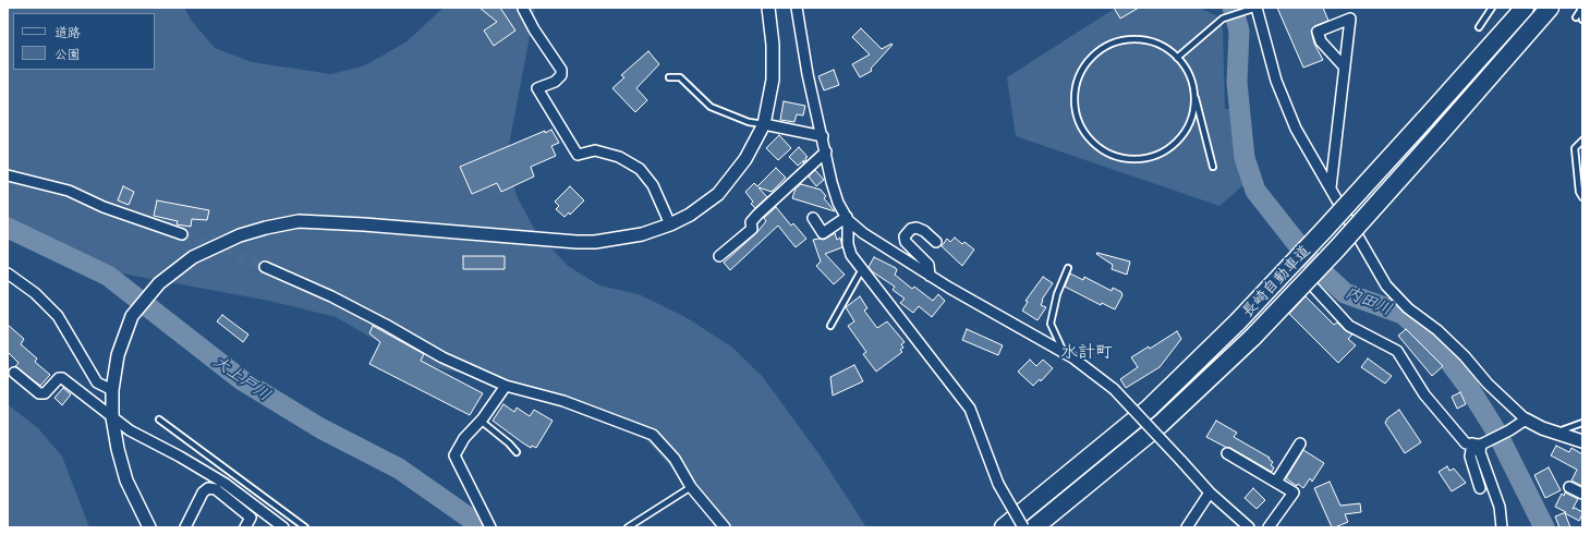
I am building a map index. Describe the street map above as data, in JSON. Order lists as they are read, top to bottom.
{
  "streets": {
    "highway": ["長崎自動車道"]
  },
  "districts": ["水計町"],
  "water": ["内田川", "大上戸川"],
  "legend": ["道路", "公園"]
}
